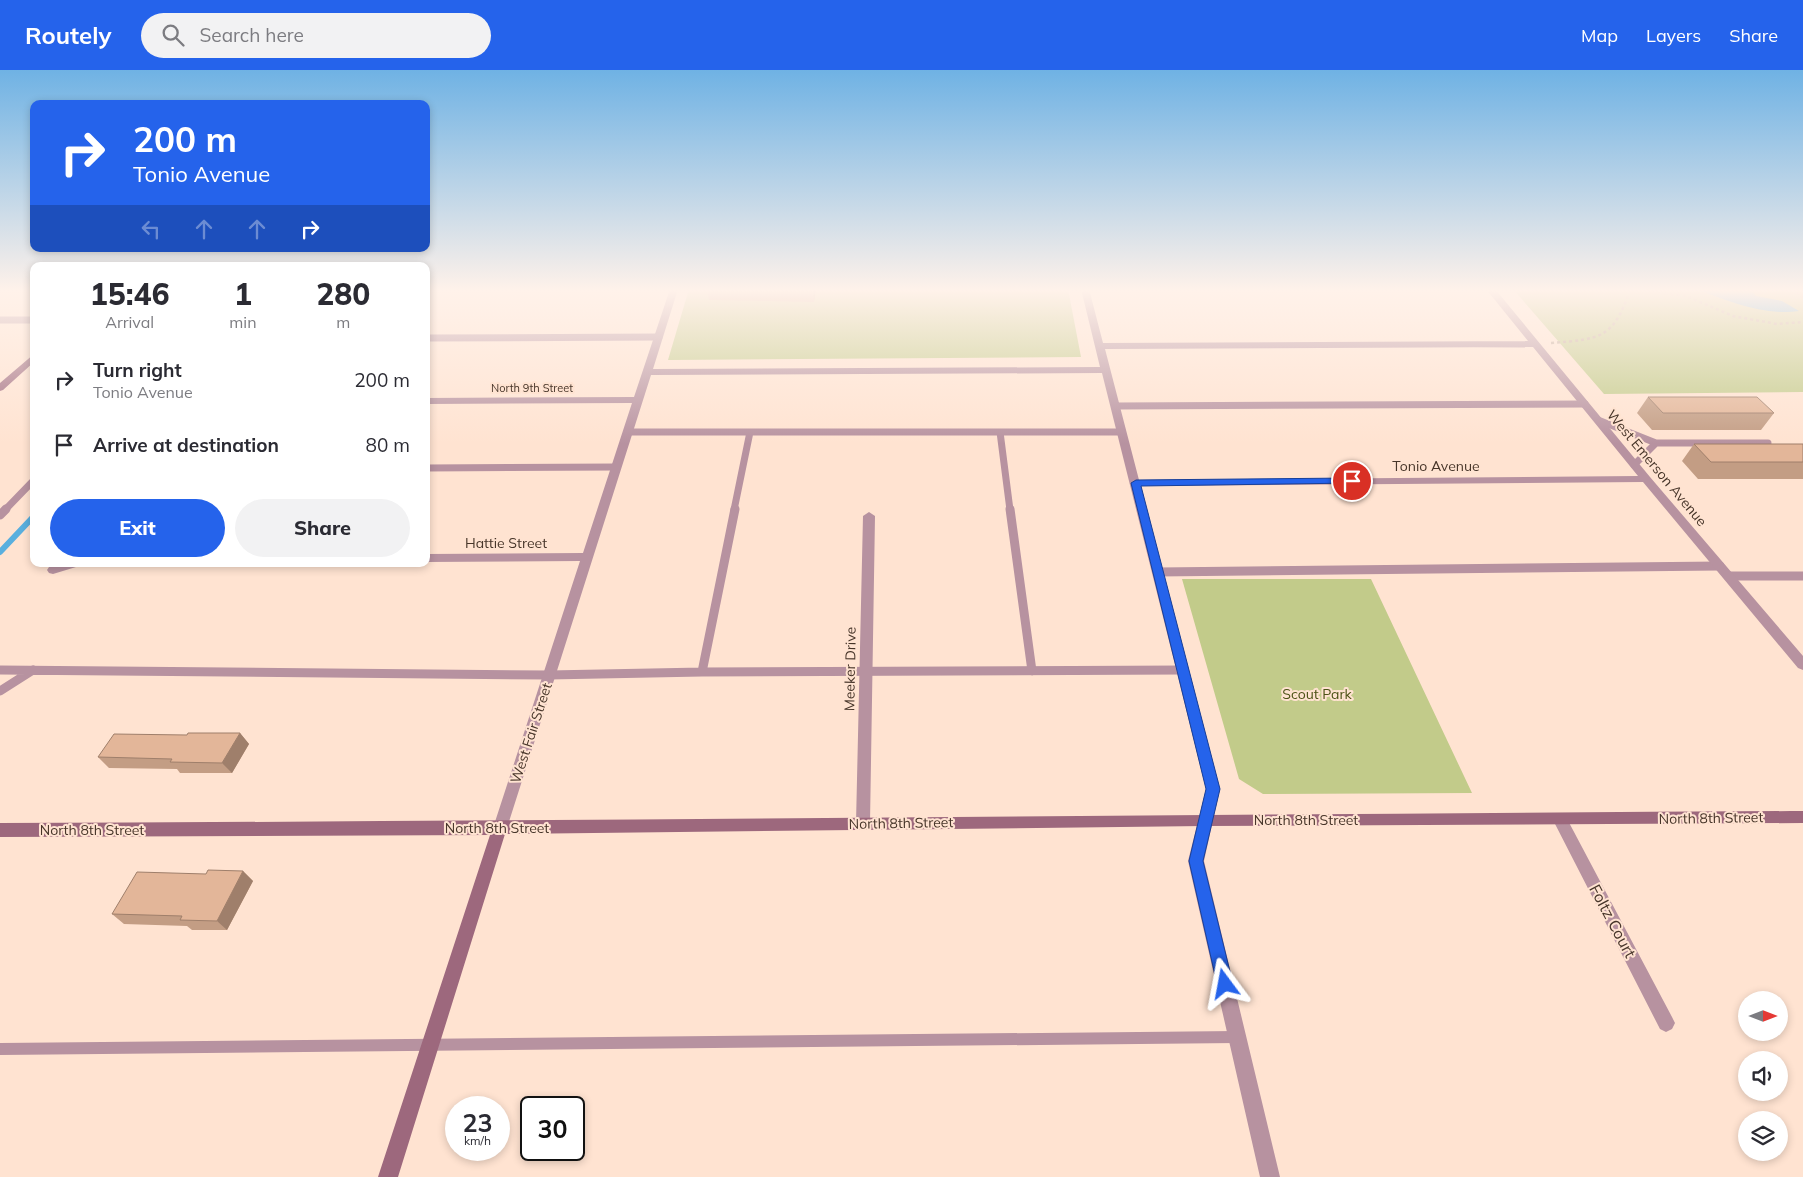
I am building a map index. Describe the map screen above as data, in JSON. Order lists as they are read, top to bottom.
{
  "streets": {
    "street": [
      "North 9th Street",
      "Tonio Avenue",
      "West Emerson Avenue",
      "Hattie Street",
      "Meeker Drive",
      "West Fair Street",
      "North 8th Street",
      "Foltz Court"
    ]
  },
  "crossings": [
    ["North 9th Street", "West Fair Street"],
    ["Tonio Avenue", "West Emerson Avenue"],
    ["Hattie Street", "West Fair Street"],
    ["Meeker Drive", "North 8th Street"],
    ["West Fair Street", "North 8th Street"],
    ["North 8th Street", "Foltz Court"]
  ],
  "parks": ["Scout Park"],
  "north": "right",
  "page": {
    "header": "Routely",
    "search": "Search here",
    "nav": ["Map", "Layers", "Share"],
    "turn": ["200 m", "Tonio Avenue"],
    "eta": [
      "15:46",
      "Arrival",
      "1",
      "min",
      "280",
      "m"
    ],
    "list": [
      {
        "name": "Turn right",
        "note": "Tonio Avenue",
        "value": "200 m"
      },
      {
        "name": "Arrive at destination",
        "value": "80 m"
      }
    ],
    "buttons": ["Exit", "Share"],
    "speed": "23 km/h",
    "limit": "30"
  }
}
